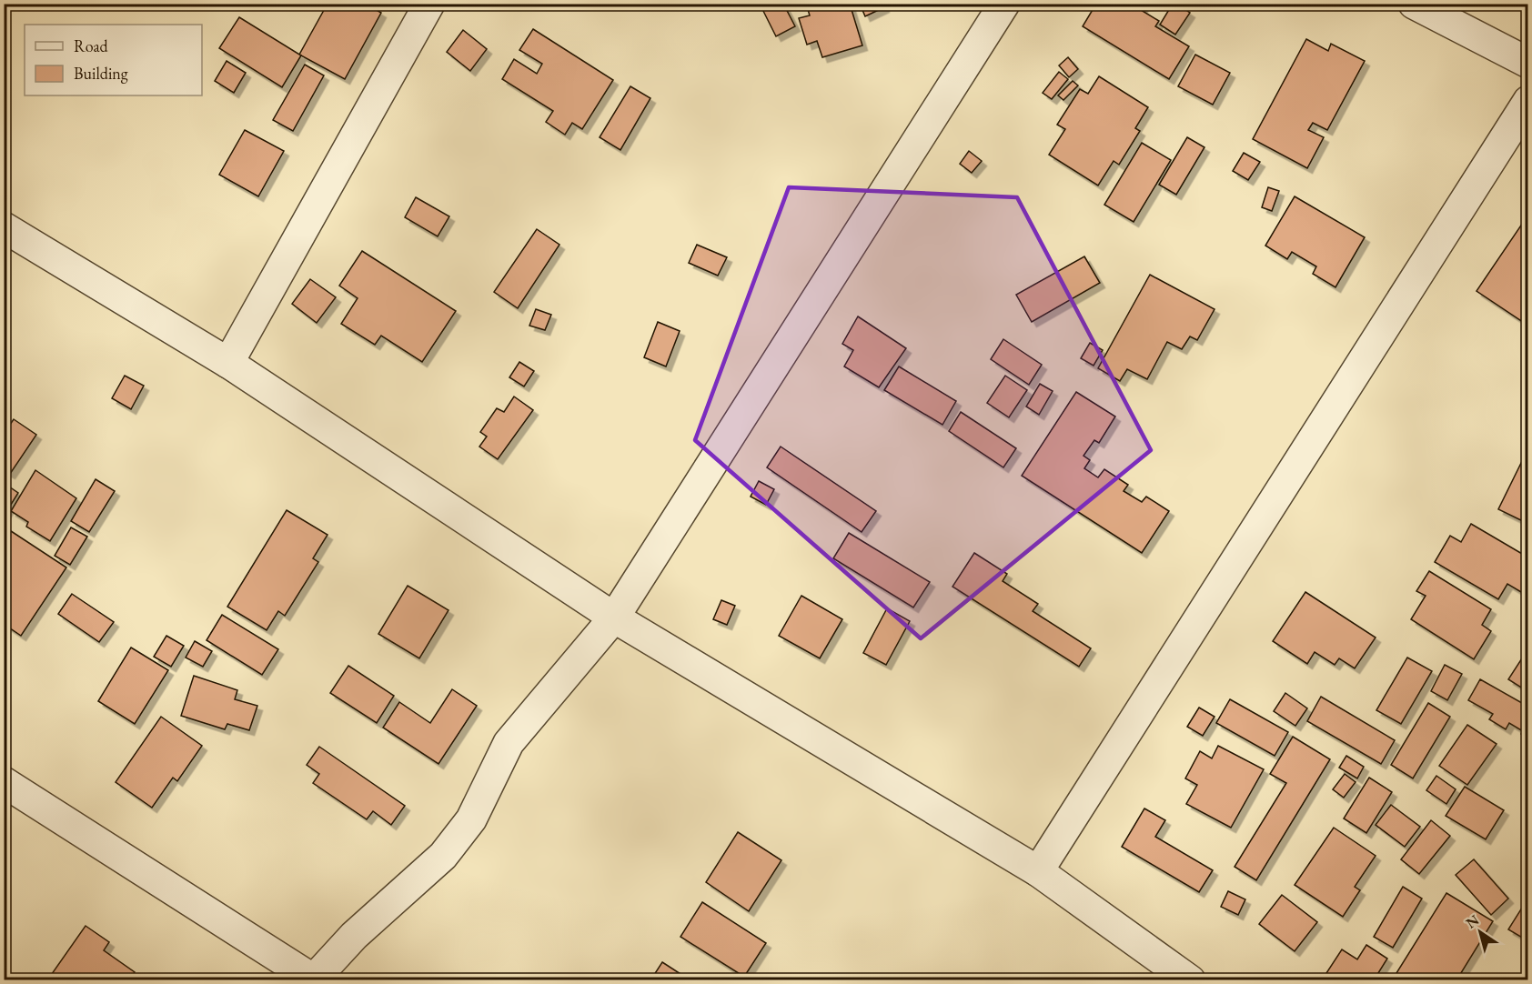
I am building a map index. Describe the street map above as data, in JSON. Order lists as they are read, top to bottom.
{
  "legend": ["Road", "Building"],
  "north": "top left"
}
